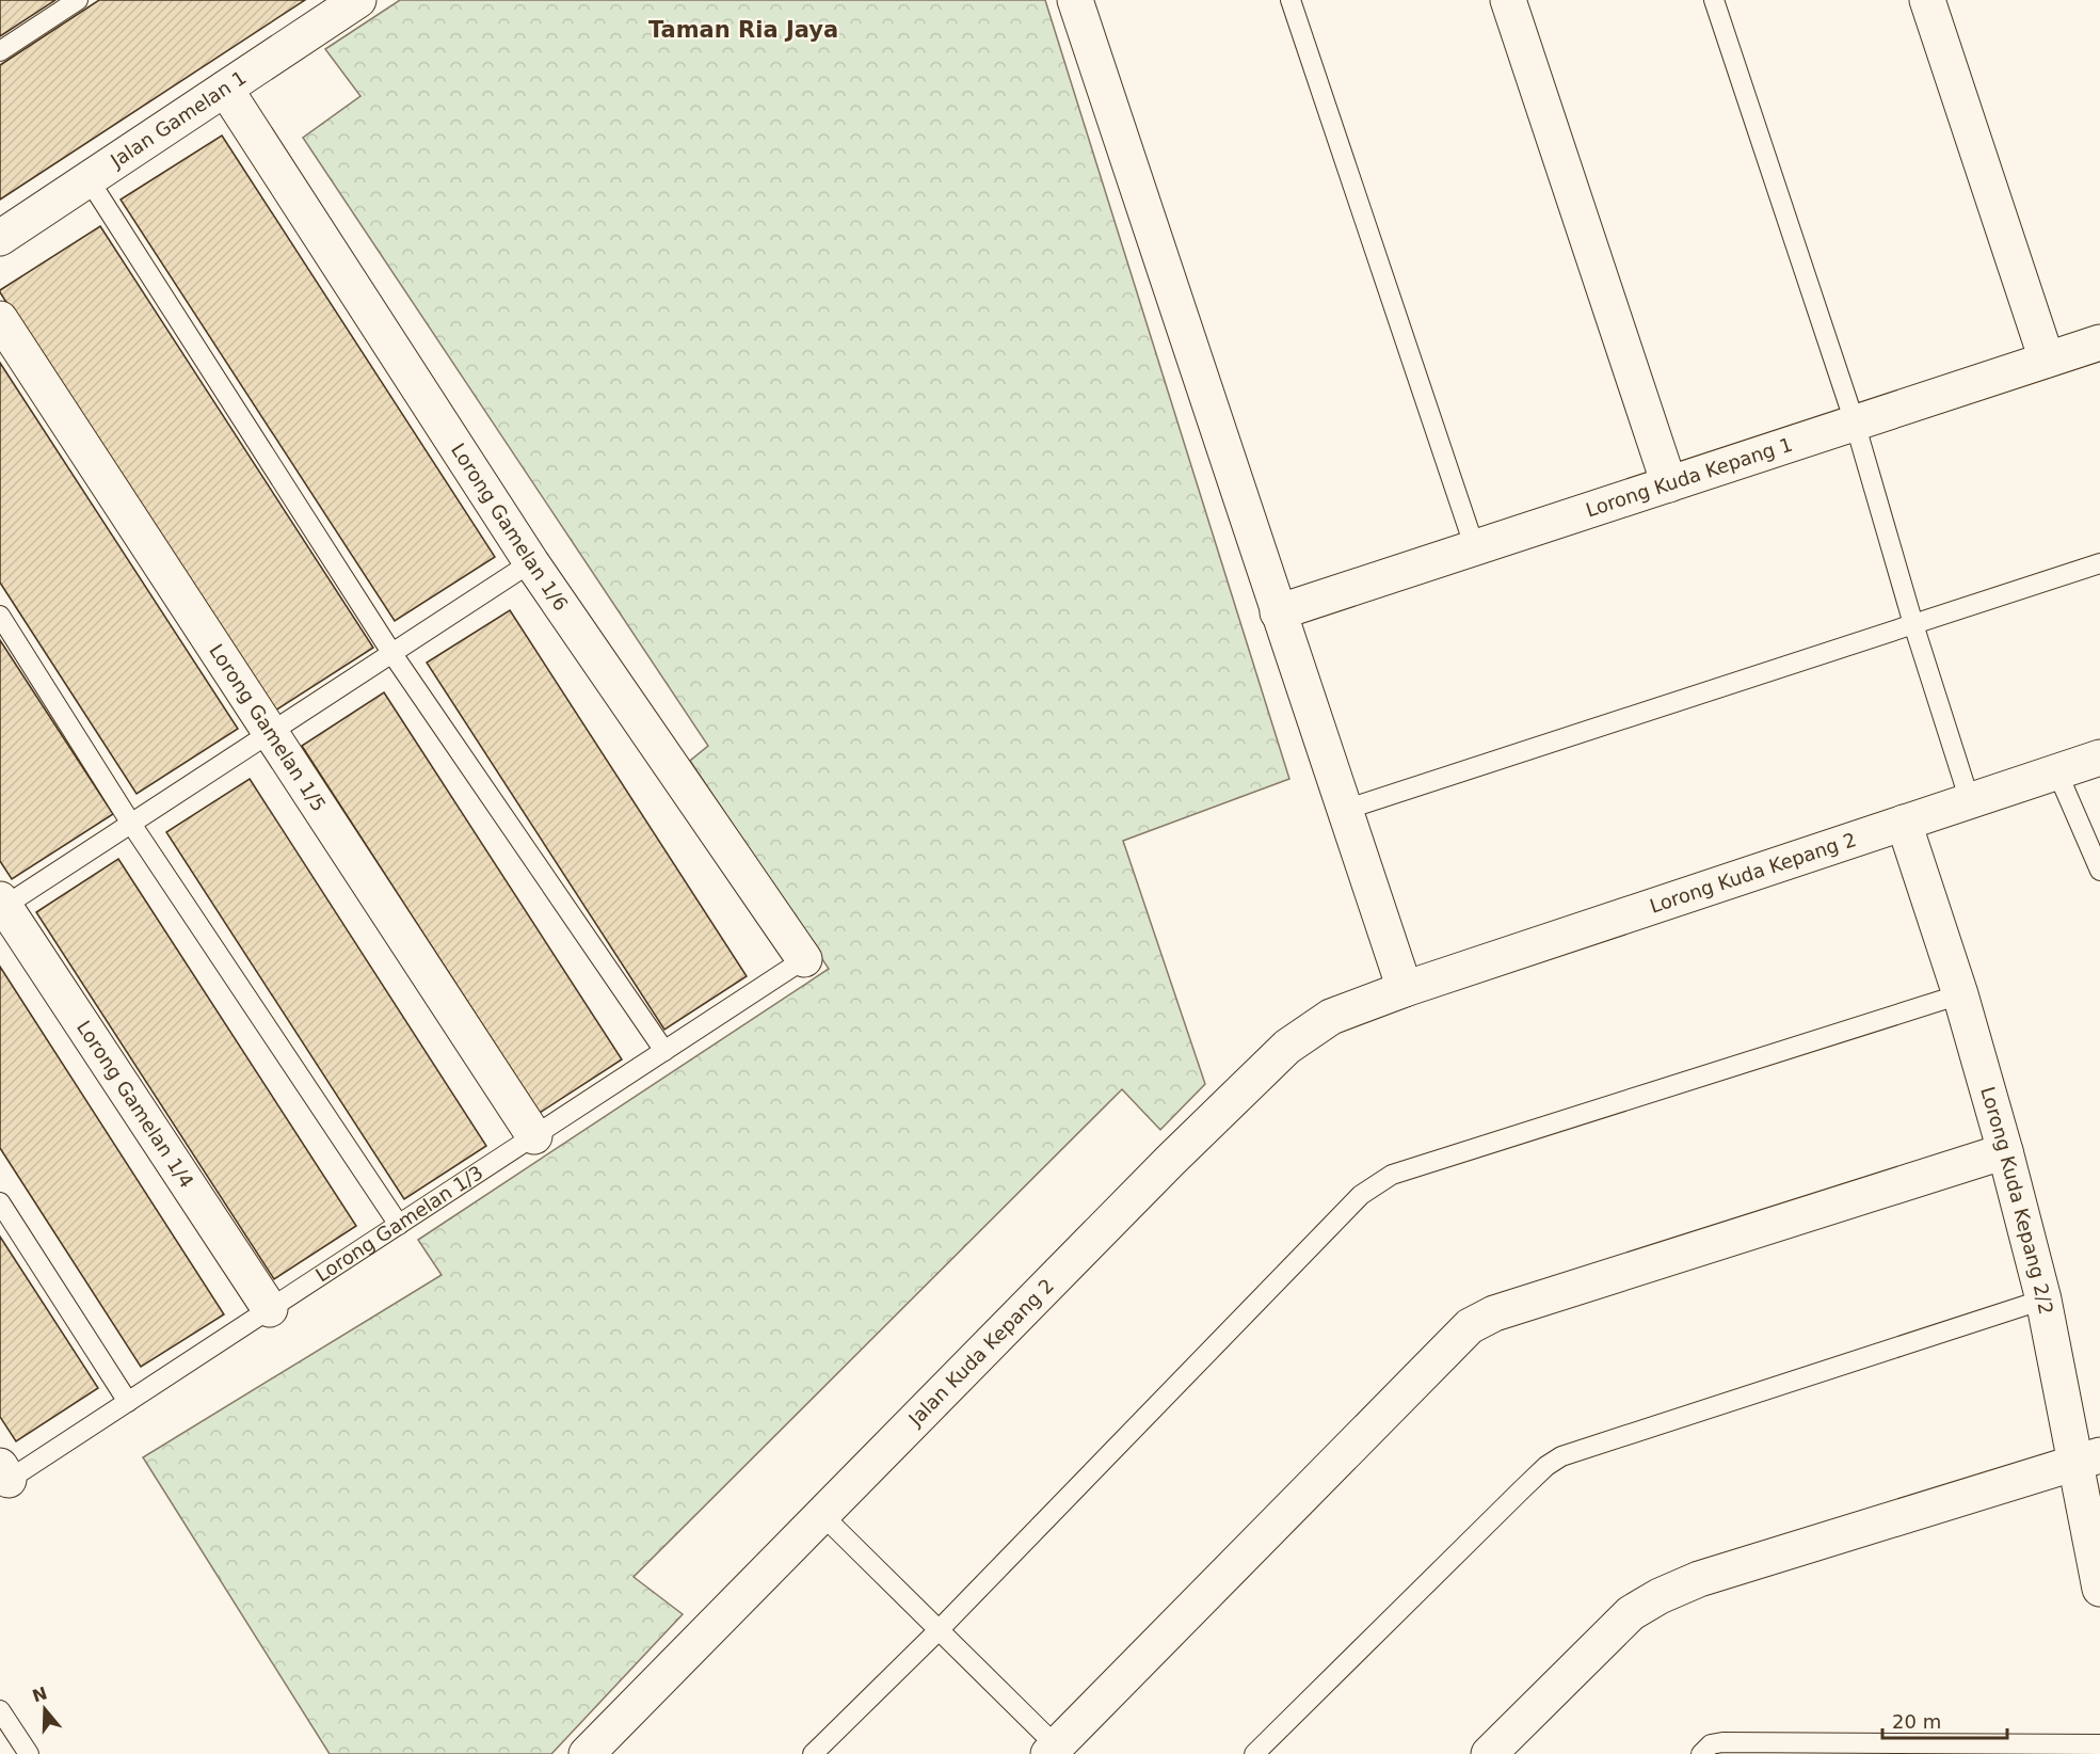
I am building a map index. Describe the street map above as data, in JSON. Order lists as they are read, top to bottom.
{
  "streets": {
    "street": [
      "Jalan Gamelan 1",
      "Lorong Kuda Kepang 1",
      "Lorong Gamelan 1/6",
      "Lorong Gamelan 1/5",
      "Lorong Kuda Kepang 2",
      "Lorong Gamelan 1/4",
      "Lorong Kuda Kepang 2/2",
      "Jalan Kuda Kepang 2"
    ],
    "lane": ["Lorong Gamelan 1/3"]
  },
  "crossings": [
    ["Jalan Gamelan 1", "Lorong Gamelan 1/6"],
    ["Lorong Gamelan 1/6", "Lorong Gamelan 1/3"],
    ["Lorong Gamelan 1/5", "Lorong Gamelan 1/3"],
    ["Lorong Kuda Kepang 2", "Lorong Kuda Kepang 2/2"],
    ["Lorong Kuda Kepang 2", "Jalan Kuda Kepang 2"],
    ["Lorong Gamelan 1/4", "Lorong Gamelan 1/3"]
  ],
  "districts": ["Taman Ria Jaya"],
  "scale_bar": "20 m",
  "north": "top"
}
